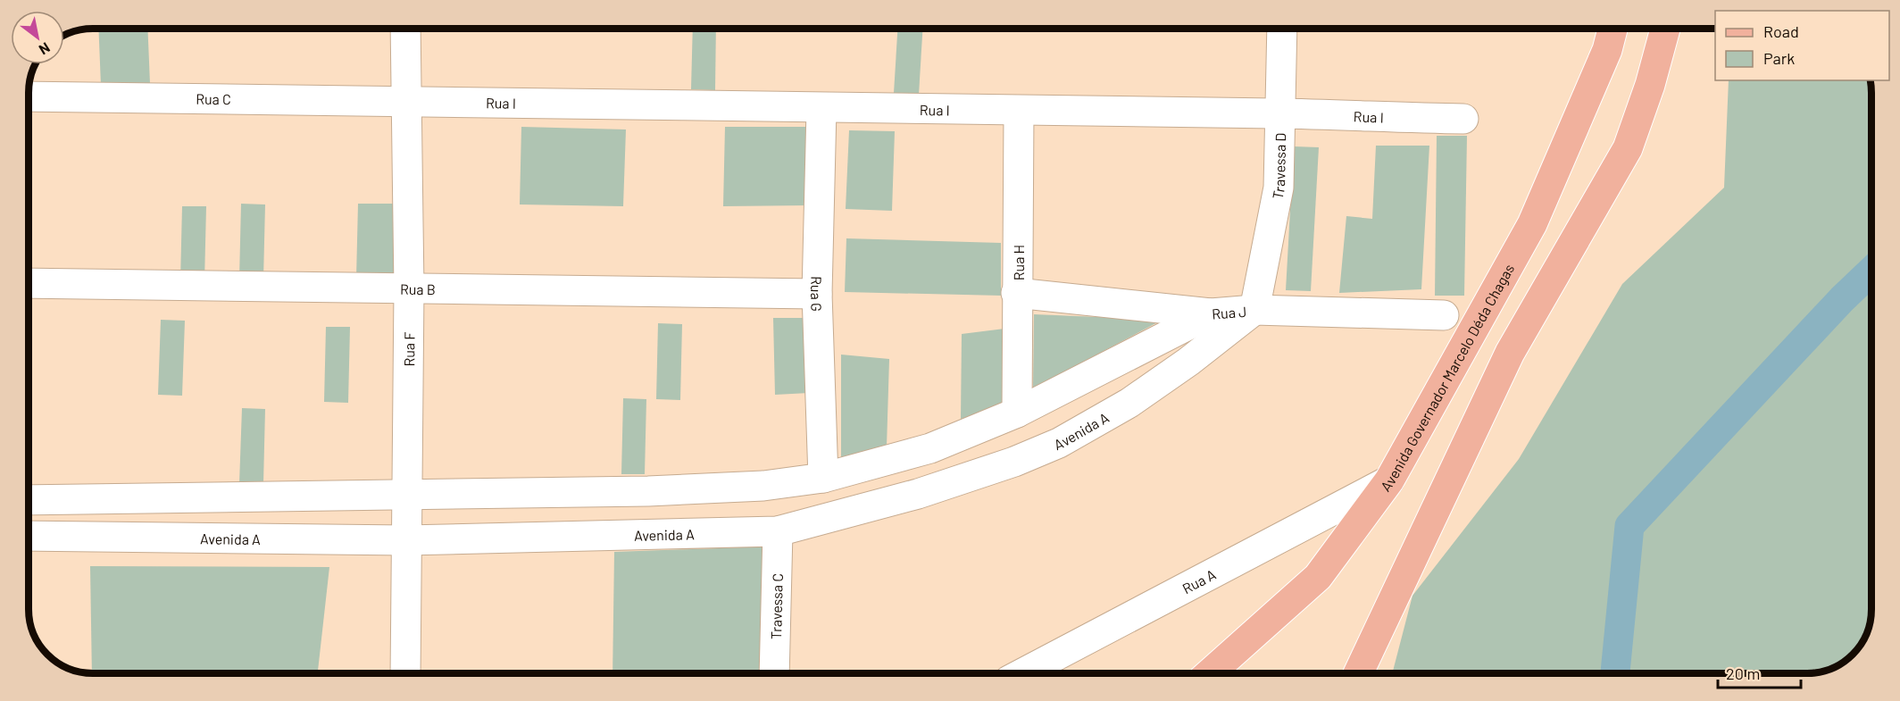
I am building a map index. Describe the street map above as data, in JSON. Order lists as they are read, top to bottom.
{
  "streets": {
    "main road": ["Avenida Governador Marcelo Déda Chagas"],
    "street": [
      "Rua C",
      "Rua I",
      "Travessa D",
      "Rua H",
      "Rua B",
      "Rua G",
      "Rua J",
      "Rua F",
      "Avenida A",
      "Rua A",
      "Travessa C"
    ]
  },
  "crossings": [
    ["Rua C", "Rua I"],
    ["Rua C", "Rua F"],
    ["Rua I", "Travessa D"],
    ["Rua I", "Rua H"],
    ["Rua I", "Rua G"],
    ["Rua I", "Rua F"],
    ["Travessa D", "Rua J"],
    ["Travessa D", "Avenida A"],
    ["Rua H", "Rua J"],
    ["Rua B", "Rua G"],
    ["Rua B", "Rua F"],
    ["Rua J", "Avenida A"],
    ["Rua F", "Avenida A"],
    ["Avenida Governador Marcelo Déda Chagas", "Rua A"],
    ["Avenida A", "Travessa C"]
  ],
  "legend": ["Road", "Park"],
  "scale_bar": "20 m",
  "north": "bottom right"
}
